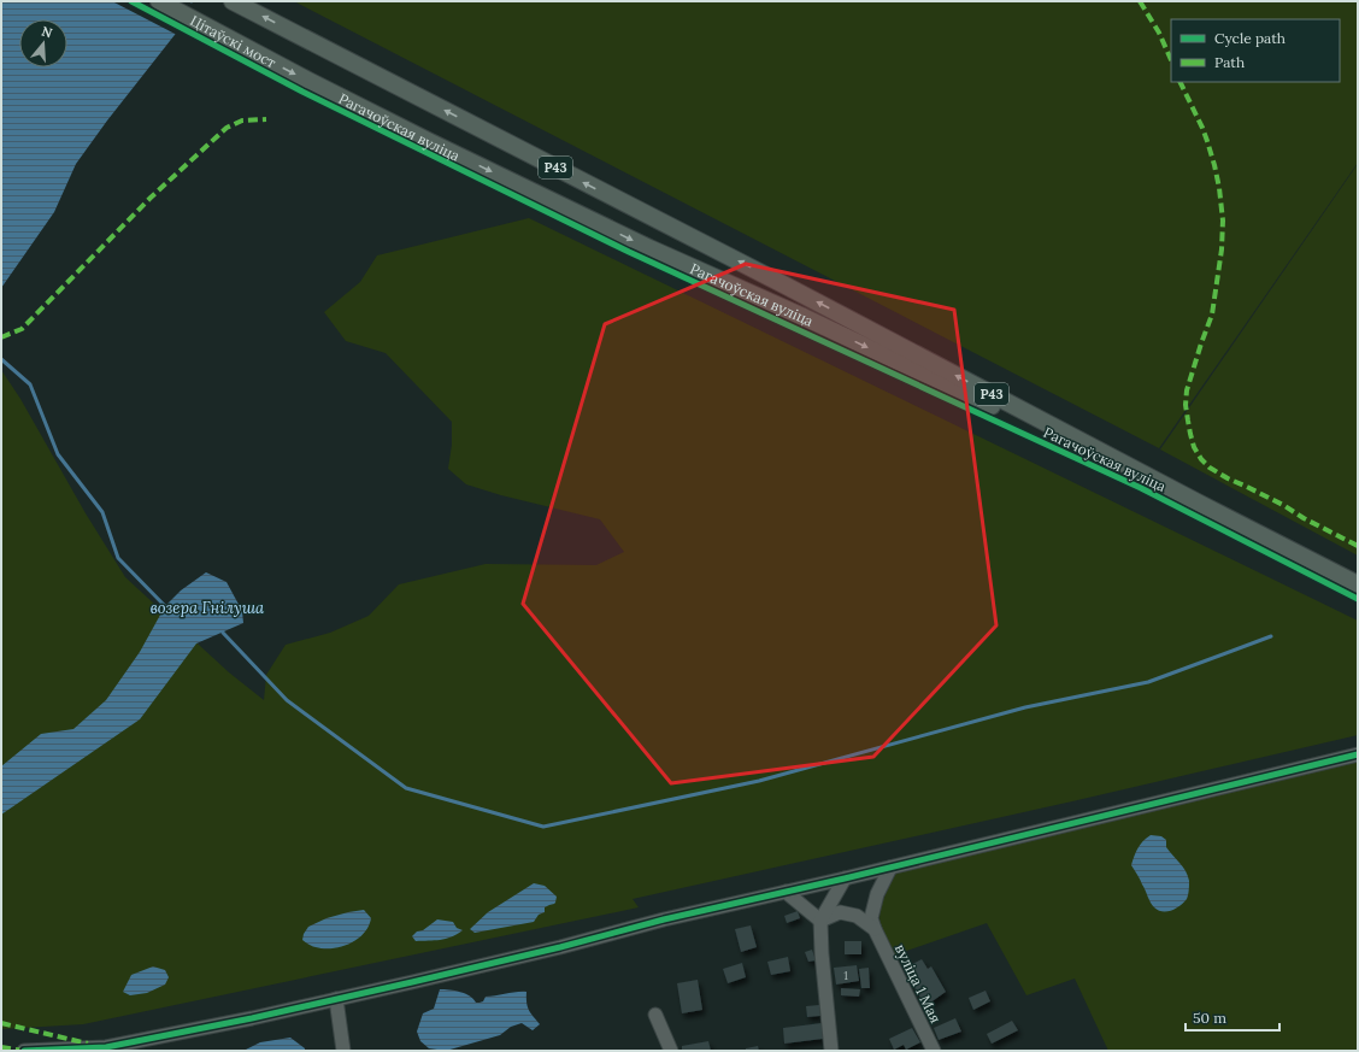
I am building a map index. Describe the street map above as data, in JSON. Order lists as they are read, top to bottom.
{
  "streets": {
    "main road": ["Цітаўскі мост", "Рагачоўская вуліца", "Р43"],
    "street": ["вуліца 1 Мая"]
  },
  "crossings": [
    ["Цітаўскі мост", "Рагачоўская вуліца"]
  ],
  "one_way": ["Цітаўскі мост"],
  "water": ["возера Гнілуша"],
  "house_numbers": ["1"],
  "legend": ["Cycle path", "Path"],
  "scale_bar": "50 m",
  "north": "top"
}
